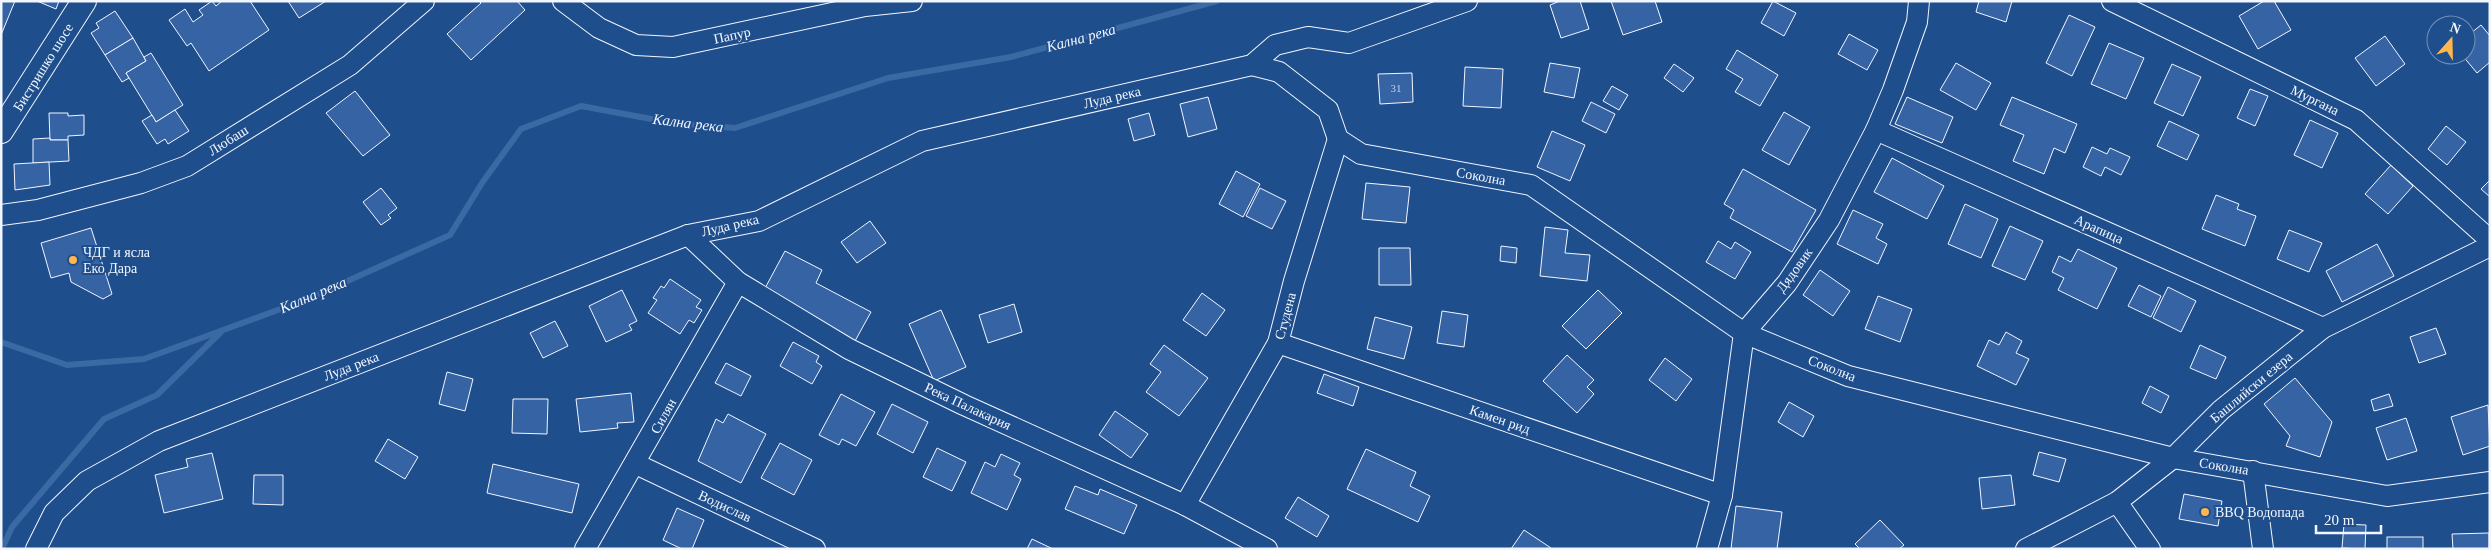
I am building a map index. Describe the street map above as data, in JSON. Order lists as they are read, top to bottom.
{
  "streets": {
    "street": [
      "Папур",
      "Бистришко шосе",
      "Луда река",
      "Мургана",
      "Любаш",
      "Соколна",
      "Арапица",
      "Дядовик",
      "Студена",
      "Башлийски езера",
      "Река Палакария",
      "Силян",
      "Камен рид",
      "Водислав"
    ]
  },
  "crossings": [
    ["Луда река", "Река Палакария"],
    ["Соколна", "Дядовик"],
    ["Соколна", "Студена"],
    ["Соколна", "Башлийски езера"],
    ["Арапица", "Дядовик"],
    ["Арапица", "Башлийски езера"],
    ["Студена", "Река Палакария"],
    ["Студена", "Камен рид"],
    ["Река Палакария", "Силян"],
    ["Силян", "Водислав"]
  ],
  "water": ["Кална река"],
  "places": ["ЧДГ и ясла Еко Дара", "BBQ Водопада"],
  "house_numbers": ["31"],
  "scale_bar": "20 m",
  "north": "top"
}
